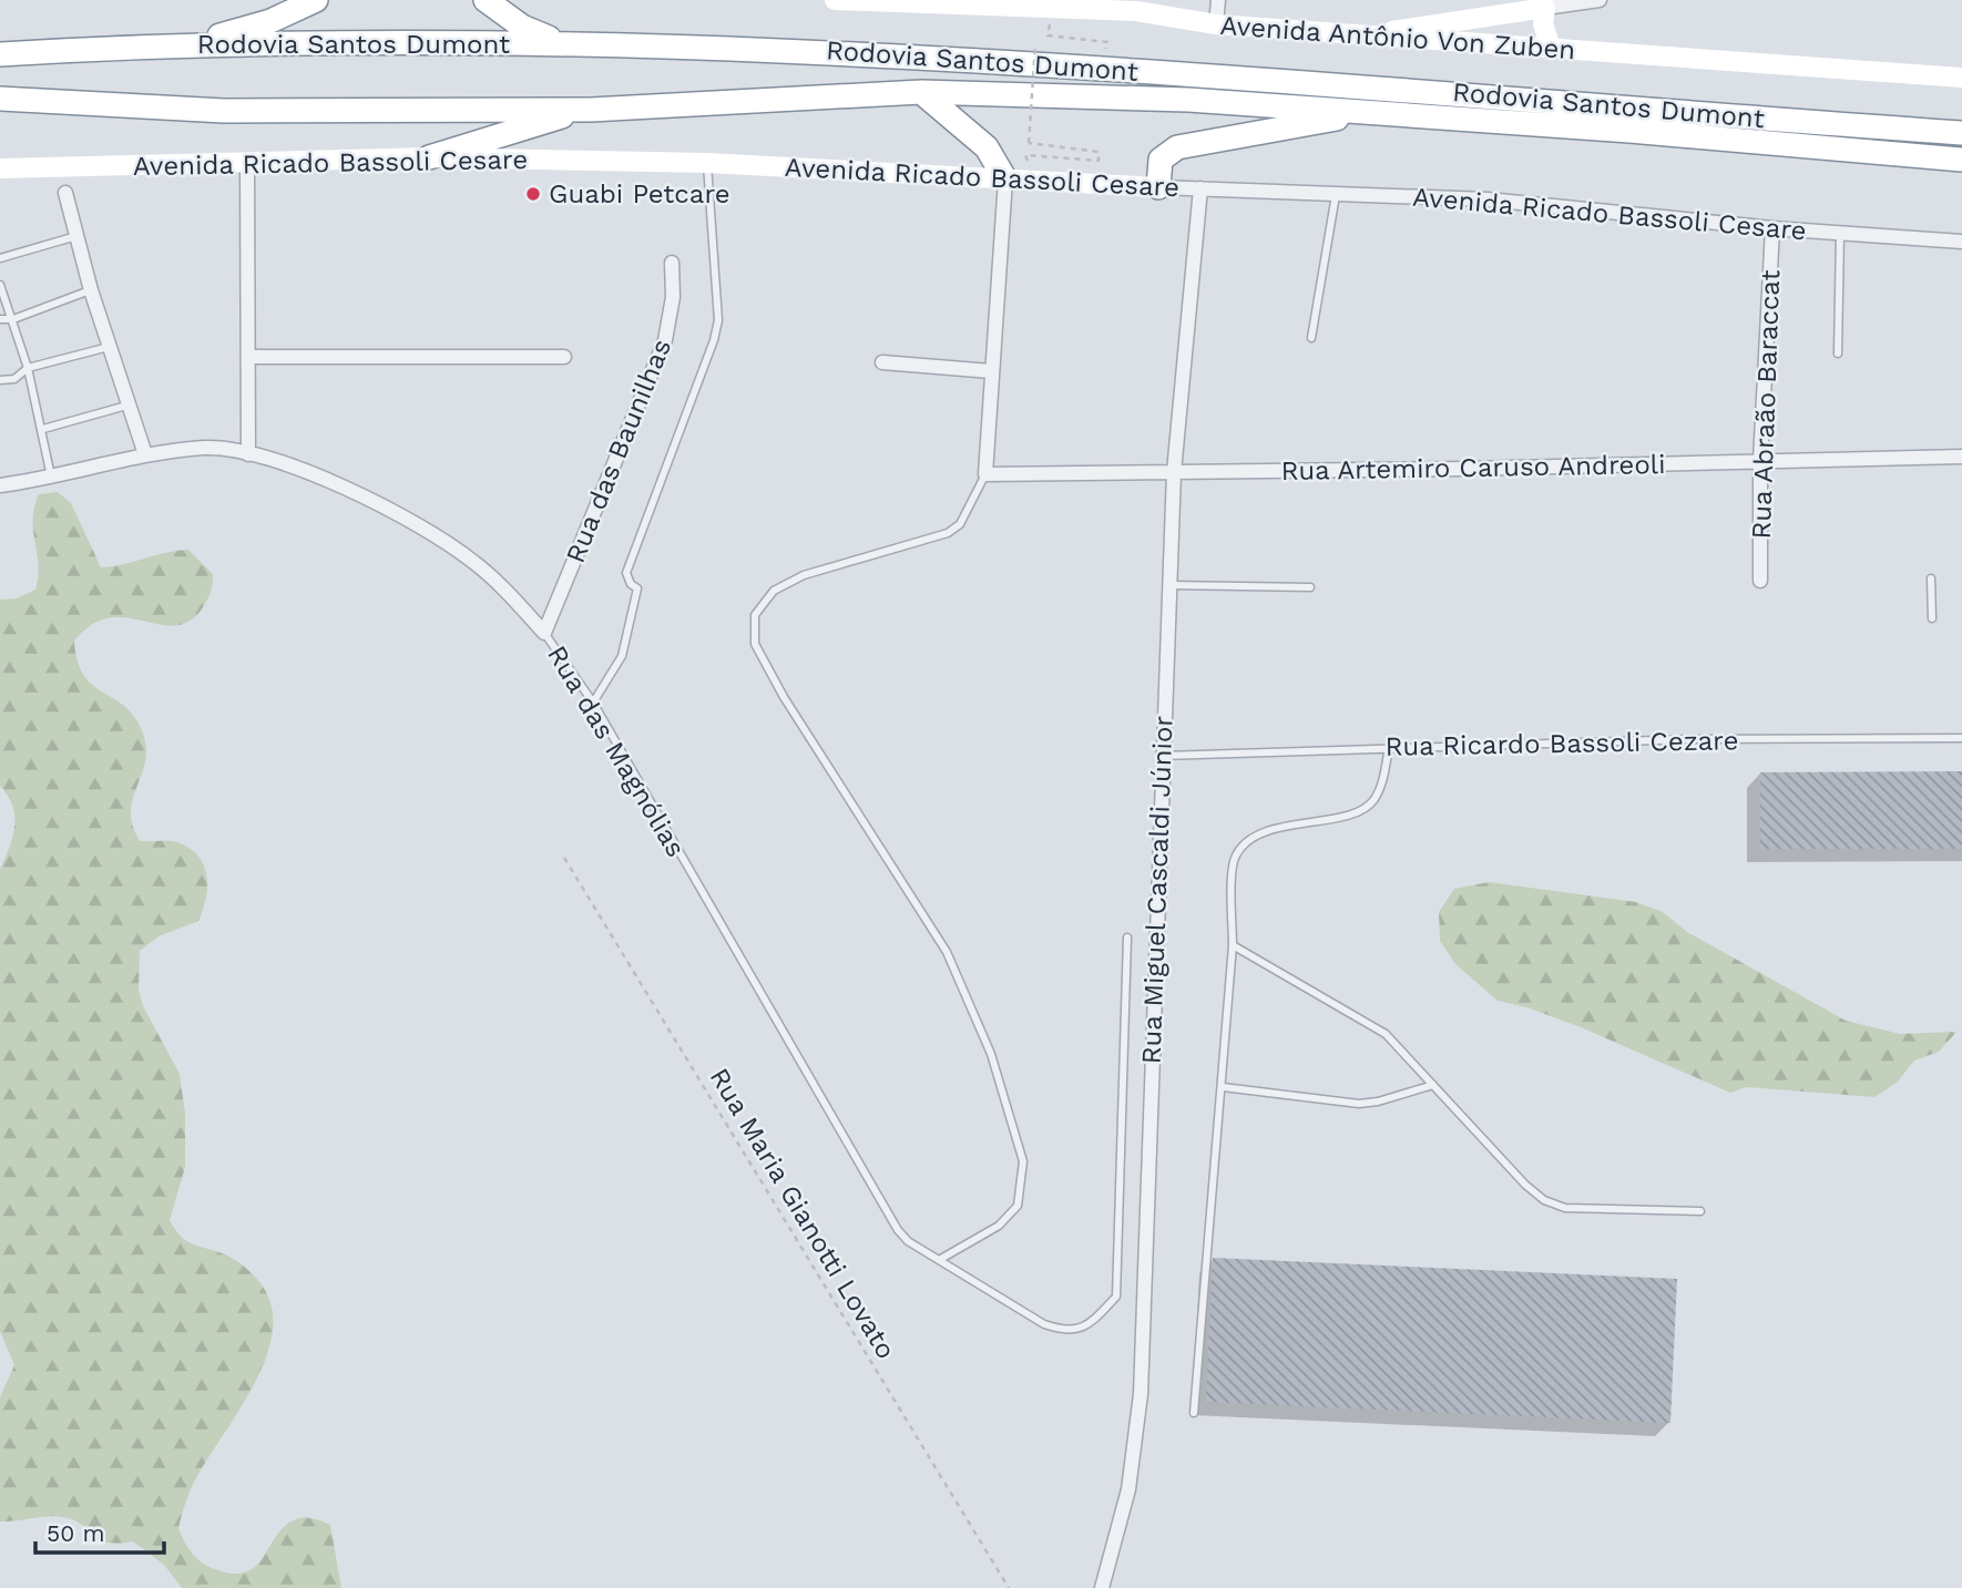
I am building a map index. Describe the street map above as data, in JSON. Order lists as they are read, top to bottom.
{
  "streets": {
    "highway": ["Rodovia Santos Dumont"],
    "street": [
      "Avenida Antônio Von Zuben",
      "Avenida Ricado Bassoli Cesare",
      "Rua Abraão Baraccat",
      "Rua das Baunilhas",
      "Rua Artemiro Caruso Andreoli",
      "Rua das Magnólias",
      "Rua Miguel Cascaldi Júnior"
    ],
    "lane": ["Rua Ricardo Bassoli Cezare"],
    "path": ["Rua Maria Gianotti Lovato"]
  },
  "crossings": [
    ["Avenida Ricado Bassoli Cesare", "Rua Abraão Baraccat"],
    ["Avenida Ricado Bassoli Cesare", "Rua Miguel Cascaldi Júnior"],
    ["Rua Abraão Baraccat", "Rua Artemiro Caruso Andreoli"],
    ["Rua das Baunilhas", "Rua das Magnólias"],
    ["Rua Artemiro Caruso Andreoli", "Rua Miguel Cascaldi Júnior"],
    ["Rua Ricardo Bassoli Cezare", "Rua Miguel Cascaldi Júnior"]
  ],
  "places": ["Guabi Petcare"],
  "scale_bar": "50 m"
}
